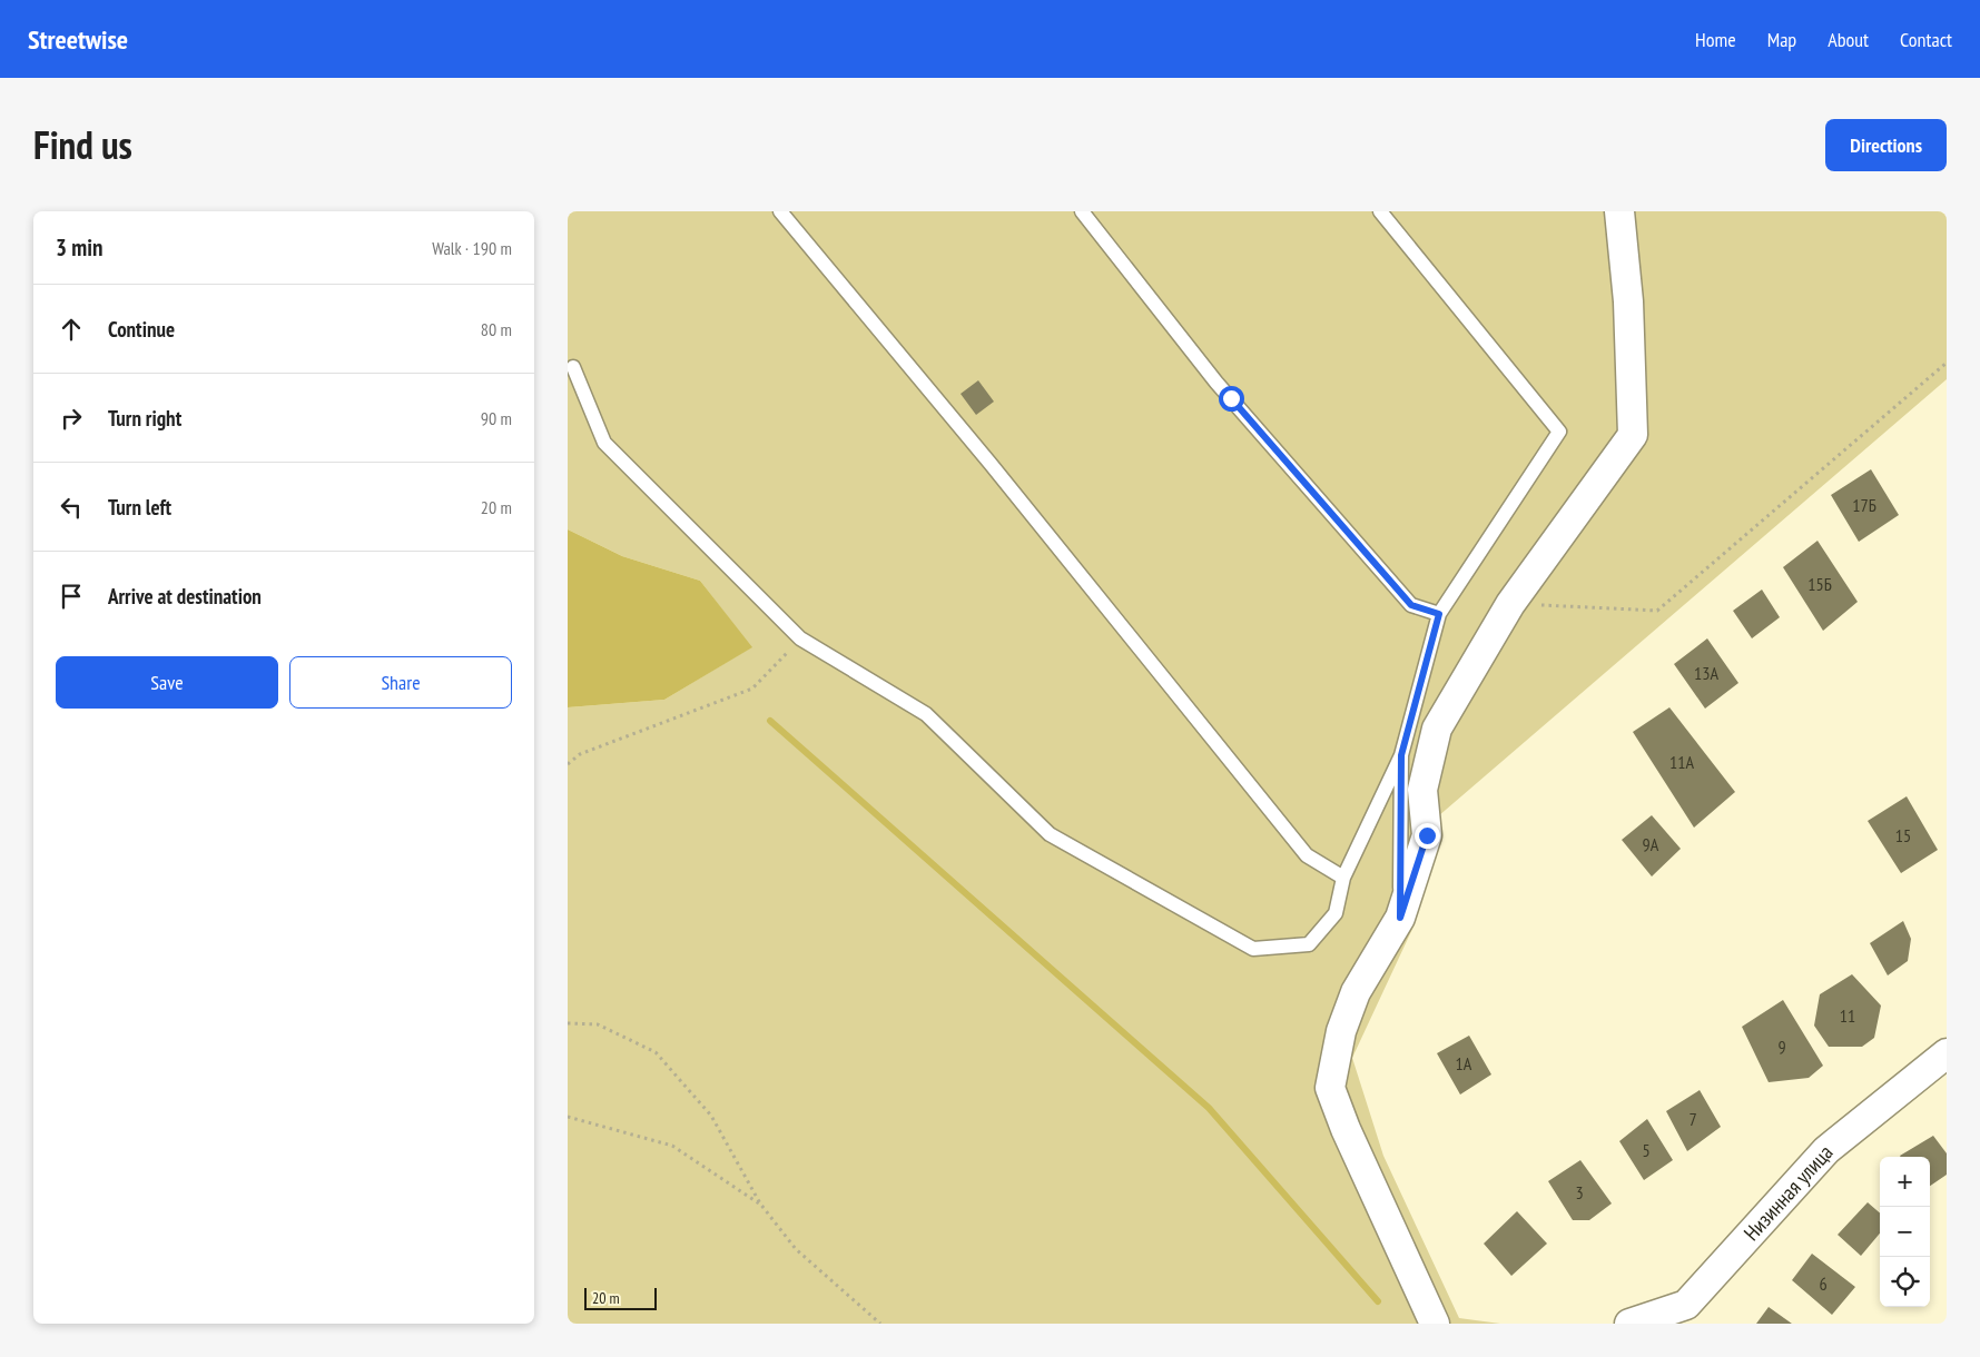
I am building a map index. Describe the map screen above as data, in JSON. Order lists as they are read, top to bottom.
{
  "streets": {
    "street": ["Низинная улица"]
  },
  "house_numbers": [
    "17Б",
    "15Б",
    "13А",
    "11А",
    "15",
    "9А",
    "11",
    "9",
    "1А",
    "7",
    "5",
    "3",
    "6"
  ],
  "scale_bar": "20 m",
  "page": {
    "header": "Streetwise",
    "nav": [
      "Home",
      "Map",
      "About",
      "Contact"
    ],
    "title": "Find us",
    "buttons": [
      "Directions",
      ["Save", "Share"]
    ],
    "heading": ["3 min", "Walk · 190 m"],
    "list": [
      ["Continue", "80 m"],
      ["Turn right", "90 m"],
      ["Turn left", "20 m"],
      "Arrive at destination"
    ],
    "map_buttons": ["+", "−"],
    "scale": "20 m"
  }
}
